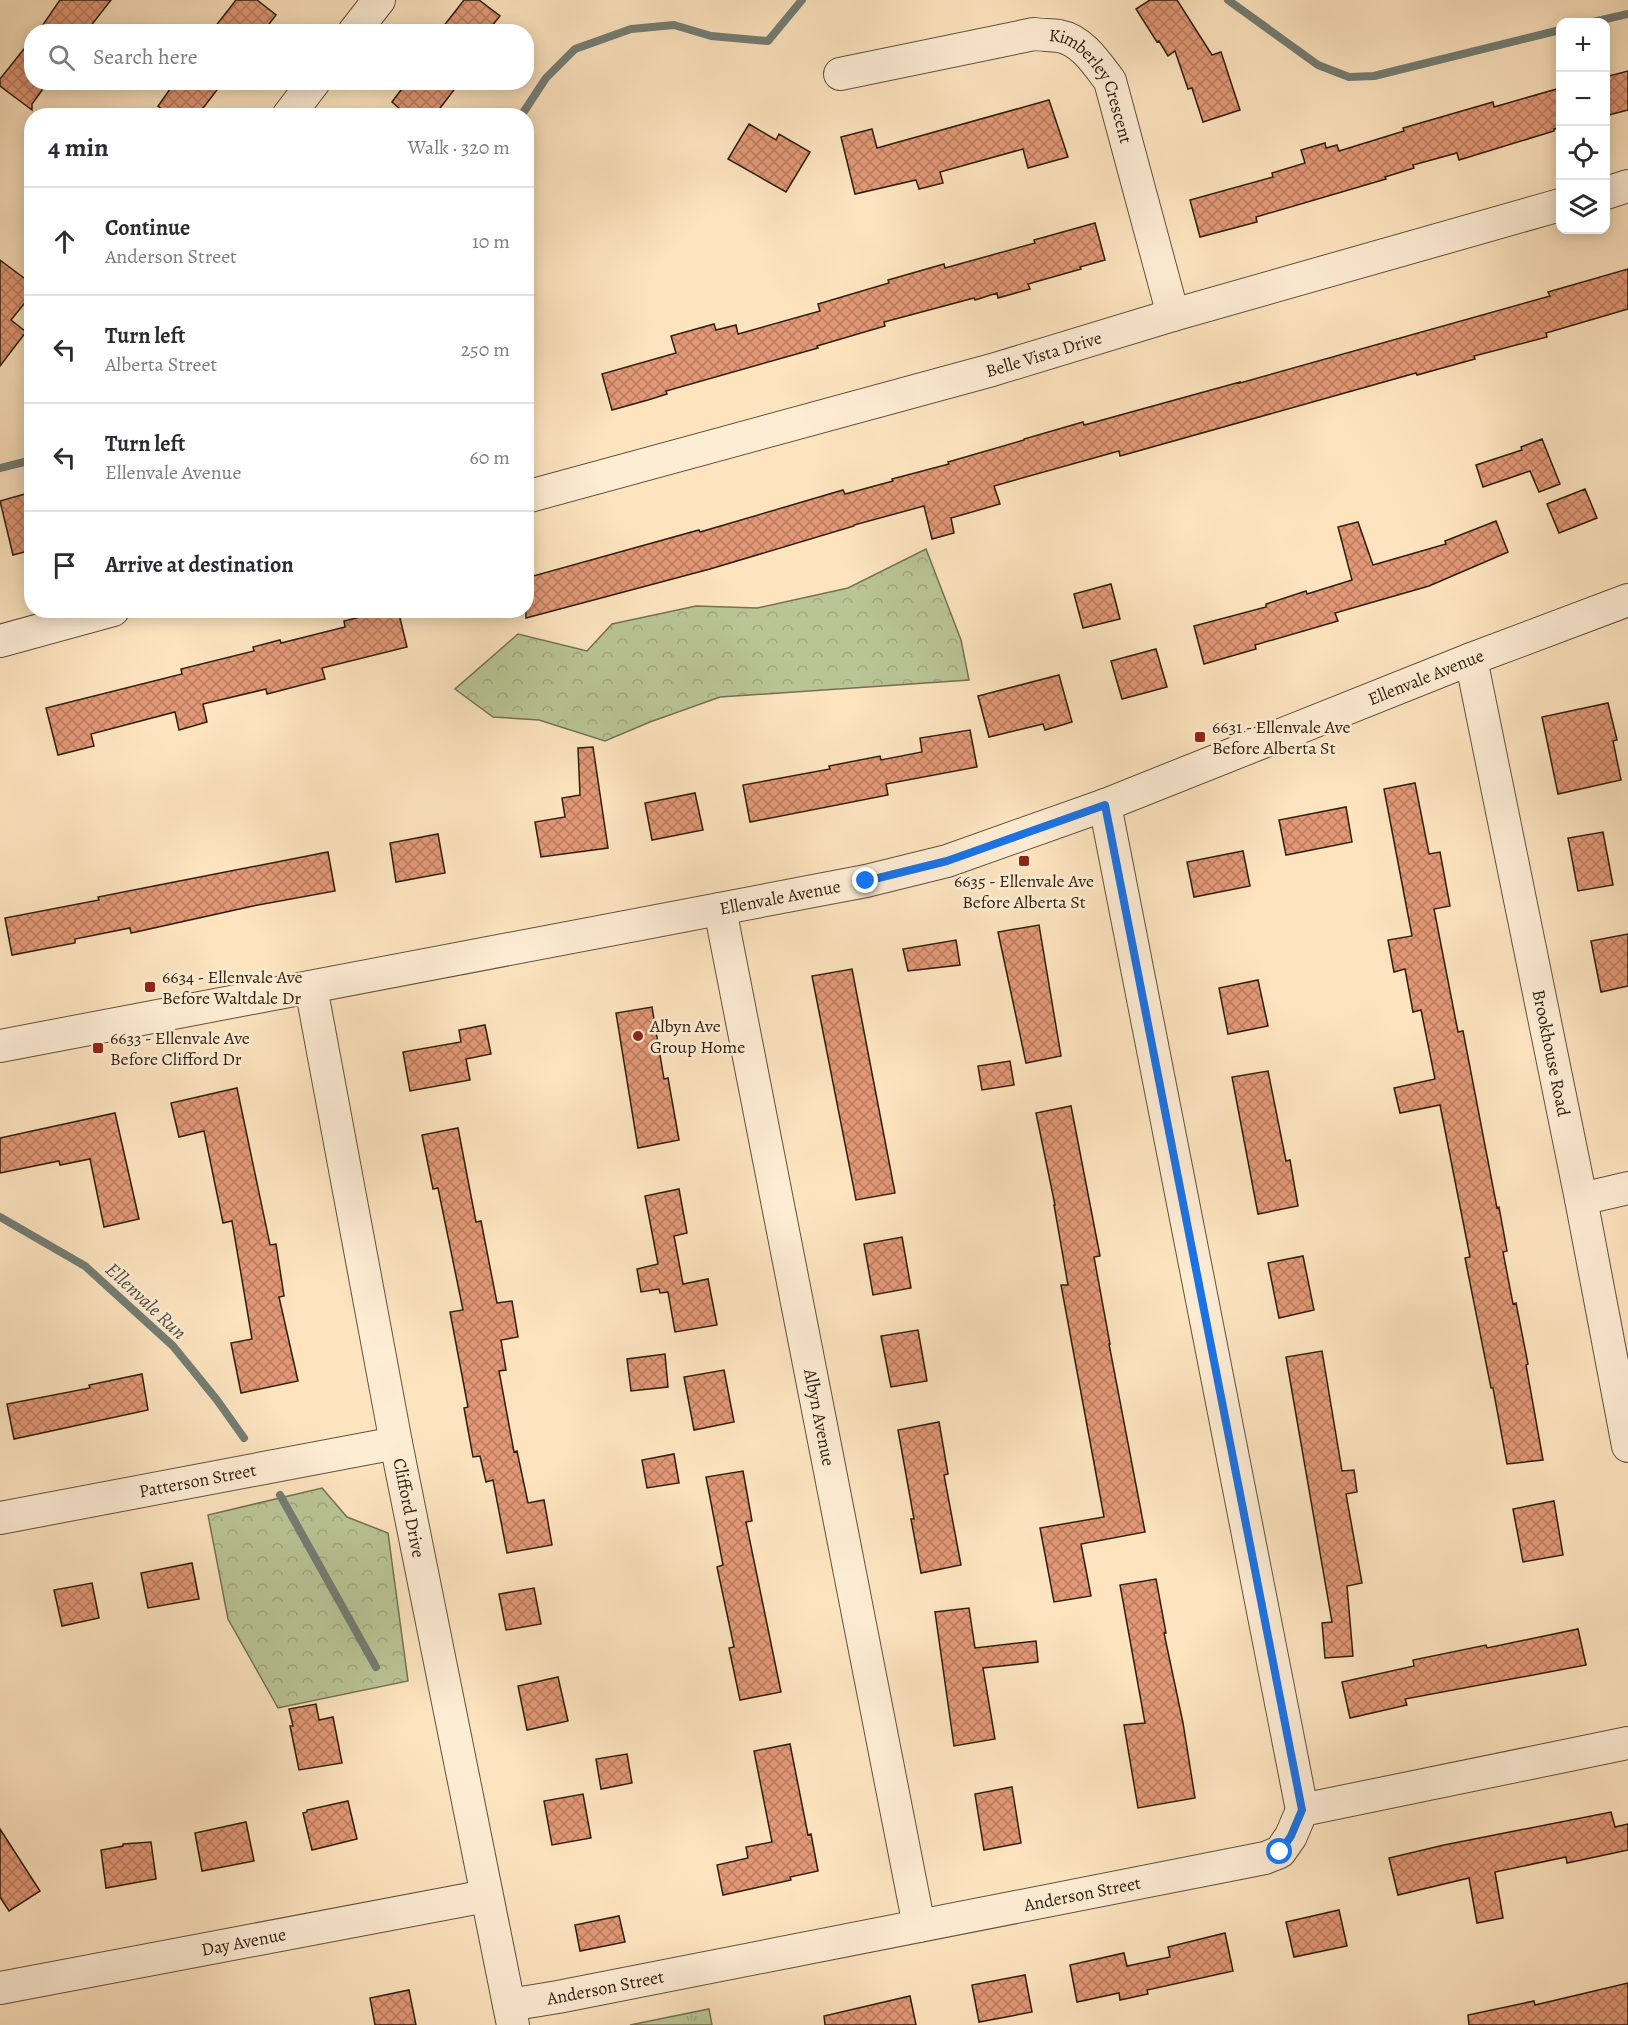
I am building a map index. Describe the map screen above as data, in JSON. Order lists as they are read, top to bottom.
{
  "streets": {
    "street": [
      "Kimberley Crescent",
      "Belle Vista Drive",
      "Ellenvale Avenue",
      "Brookhouse Road",
      "Albyn Avenue",
      "Patterson Street",
      "Clifford Drive",
      "Anderson Street",
      "Day Avenue"
    ]
  },
  "crossings": [
    ["Kimberley Crescent", "Belle Vista Drive"],
    ["Ellenvale Avenue", "Brookhouse Road"],
    ["Ellenvale Avenue", "Albyn Avenue"],
    ["Ellenvale Avenue", "Clifford Drive"],
    ["Albyn Avenue", "Anderson Street"],
    ["Patterson Street", "Clifford Drive"],
    ["Clifford Drive", "Anderson Street"],
    ["Clifford Drive", "Day Avenue"]
  ],
  "water": ["Ellenvale Run"],
  "places": {
    "transit": [
      "6631 - Ellenvale Ave Before Alberta St",
      "6635 - Ellenvale Ave Before Alberta St",
      "6634 - Ellenvale Ave Before Waltdale Dr",
      "6633 - Ellenvale Ave Before Clifford Dr"
    ],
    "other": ["Albyn Ave Group Home"]
  },
  "page": {
    "map_buttons": ["+", "−"],
    "search": "Search here",
    "heading": ["4 min", "Walk · 320 m"],
    "list": [
      ["Continue", "Anderson Street", "10 m"],
      ["Turn left", "Alberta Street", "250 m"],
      ["Turn left", "Ellenvale Avenue", "60 m"],
      "Arrive at destination"
    ]
  }
}
